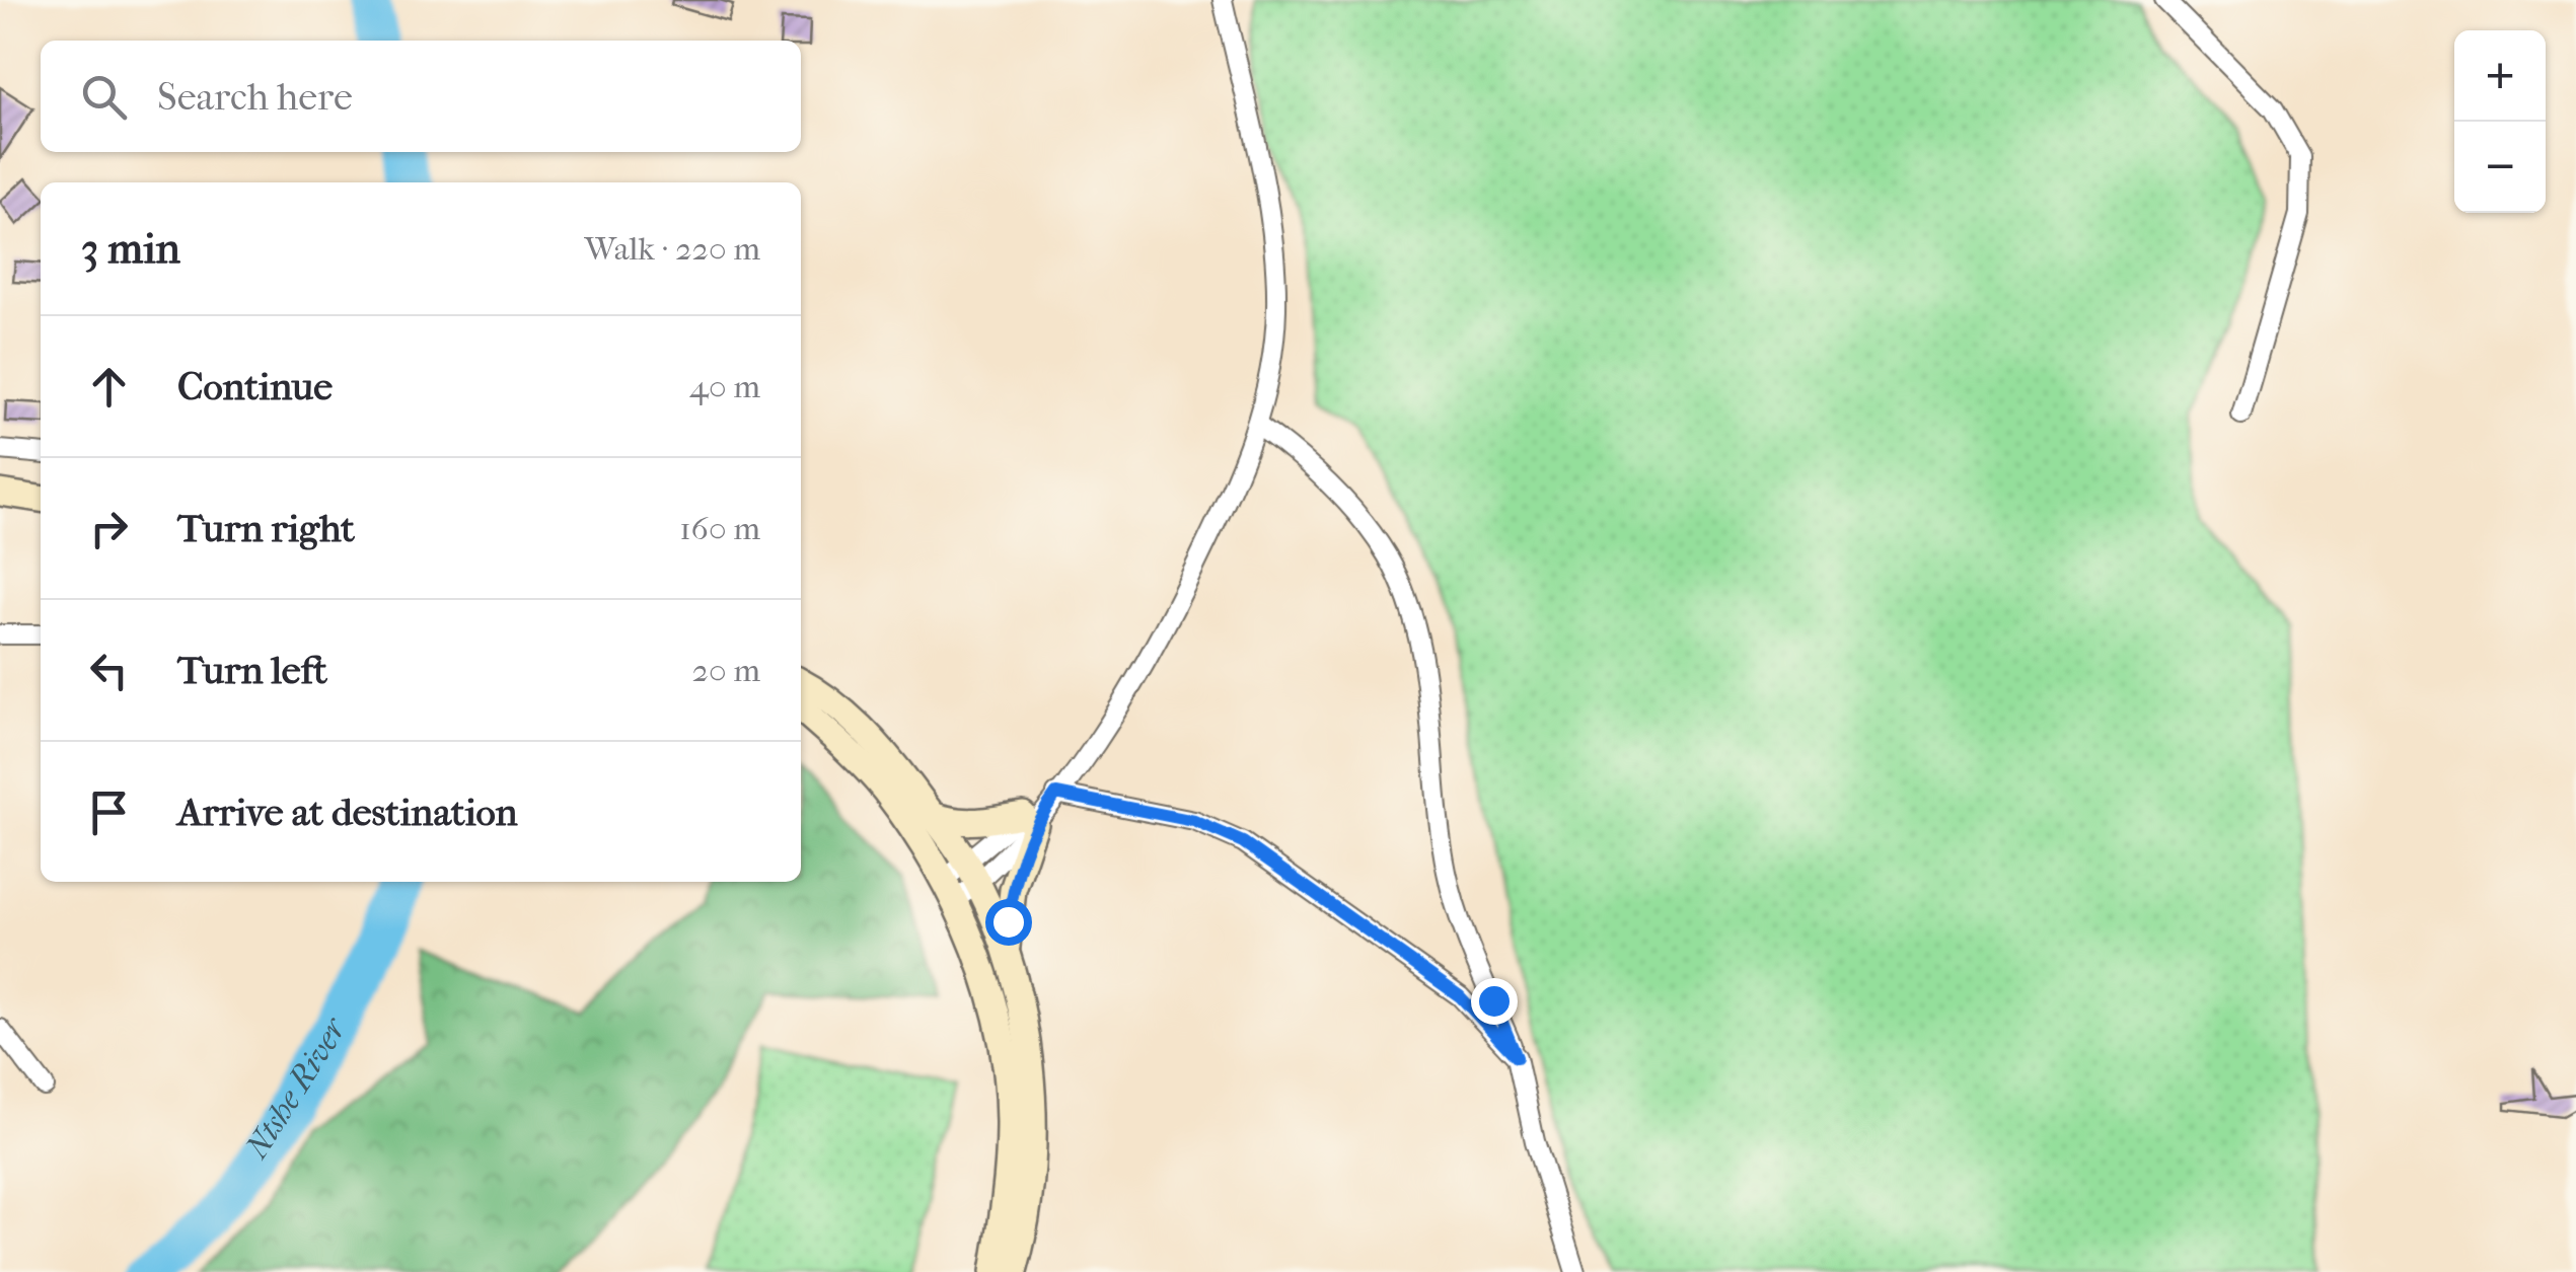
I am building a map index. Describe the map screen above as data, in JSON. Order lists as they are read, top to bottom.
{
  "water": ["Ntshe River"],
  "page": {
    "map_buttons": ["+", "−"],
    "search": "Search here",
    "heading": ["3 min", "Walk · 220 m"],
    "list": [
      ["Continue", "40 m"],
      ["Turn right", "160 m"],
      ["Turn left", "20 m"],
      "Arrive at destination"
    ]
  }
}
